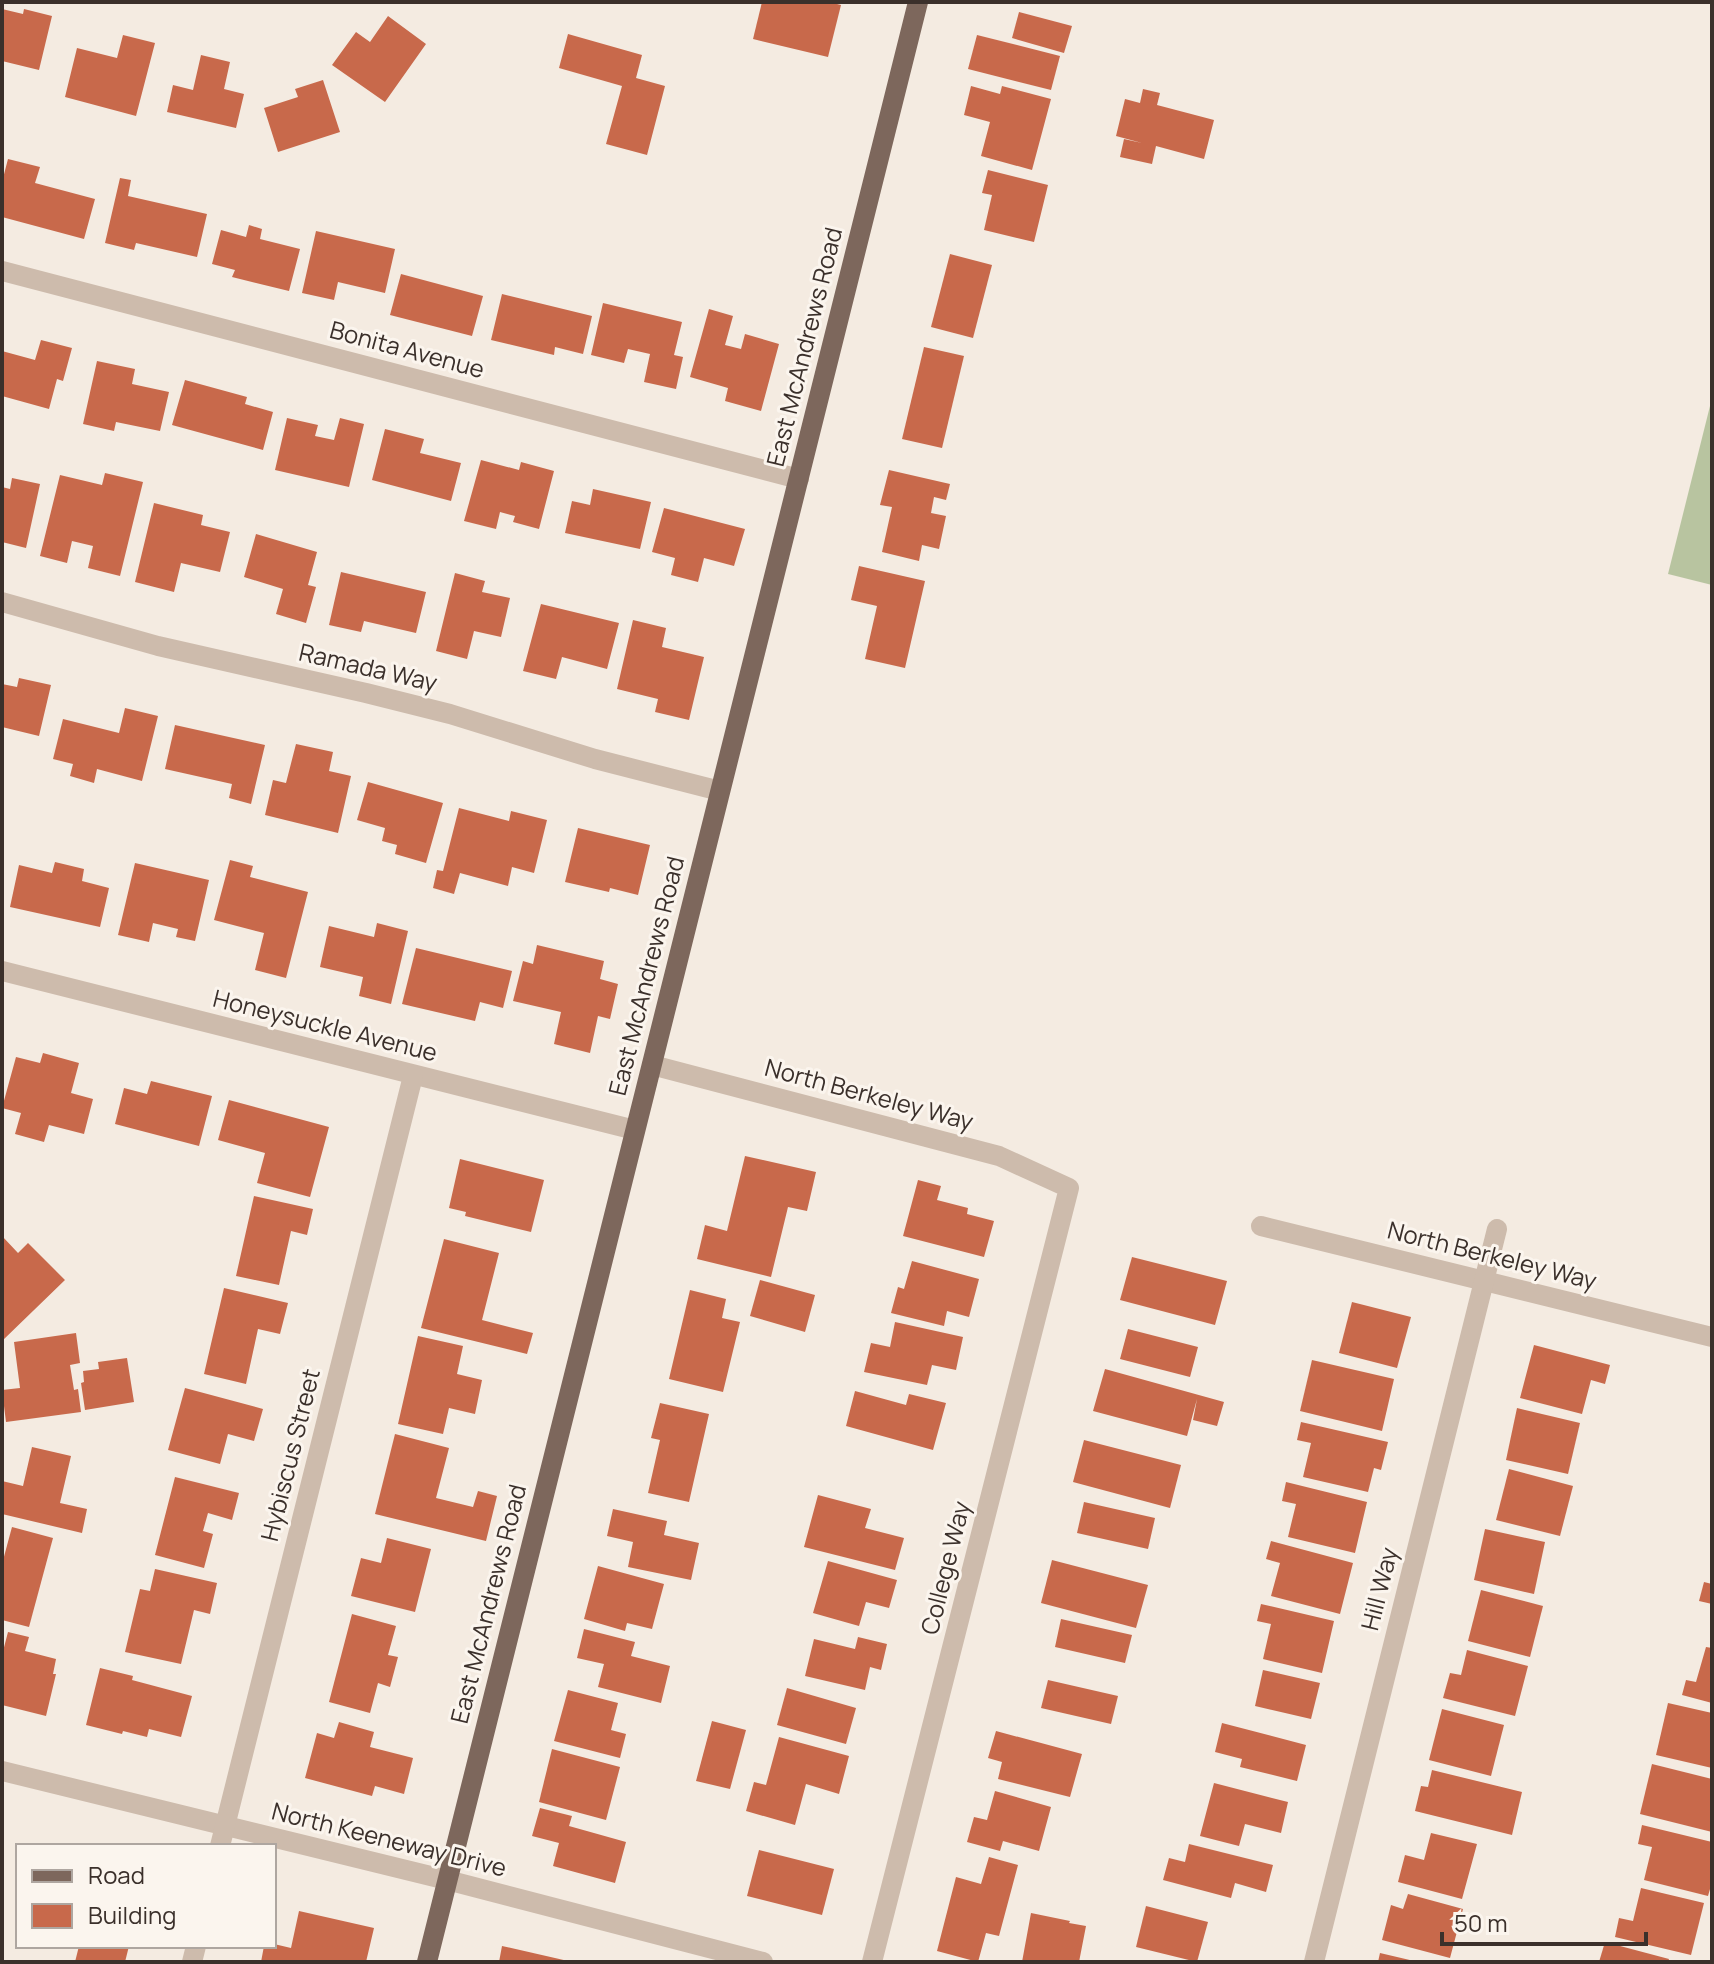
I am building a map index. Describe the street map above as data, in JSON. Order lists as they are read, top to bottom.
{
  "streets": {
    "main road": ["East McAndrews Road"],
    "street": [
      "Bonita Avenue",
      "Ramada Way",
      "Honeysuckle Avenue",
      "North Berkeley Way",
      "Hybiscus Street",
      "College Way",
      "Hill Way",
      "North Keeneway Drive"
    ]
  },
  "crossings": [
    ["East McAndrews Road", "Bonita Avenue"],
    ["East McAndrews Road", "Ramada Way"],
    ["East McAndrews Road", "Honeysuckle Avenue"],
    ["East McAndrews Road", "North Berkeley Way"],
    ["East McAndrews Road", "North Keeneway Drive"],
    ["Honeysuckle Avenue", "Hybiscus Street"],
    ["North Berkeley Way", "College Way"],
    ["North Berkeley Way", "Hill Way"],
    ["Hybiscus Street", "North Keeneway Drive"]
  ],
  "legend": ["Road", "Building"],
  "scale_bar": "50 m"
}
